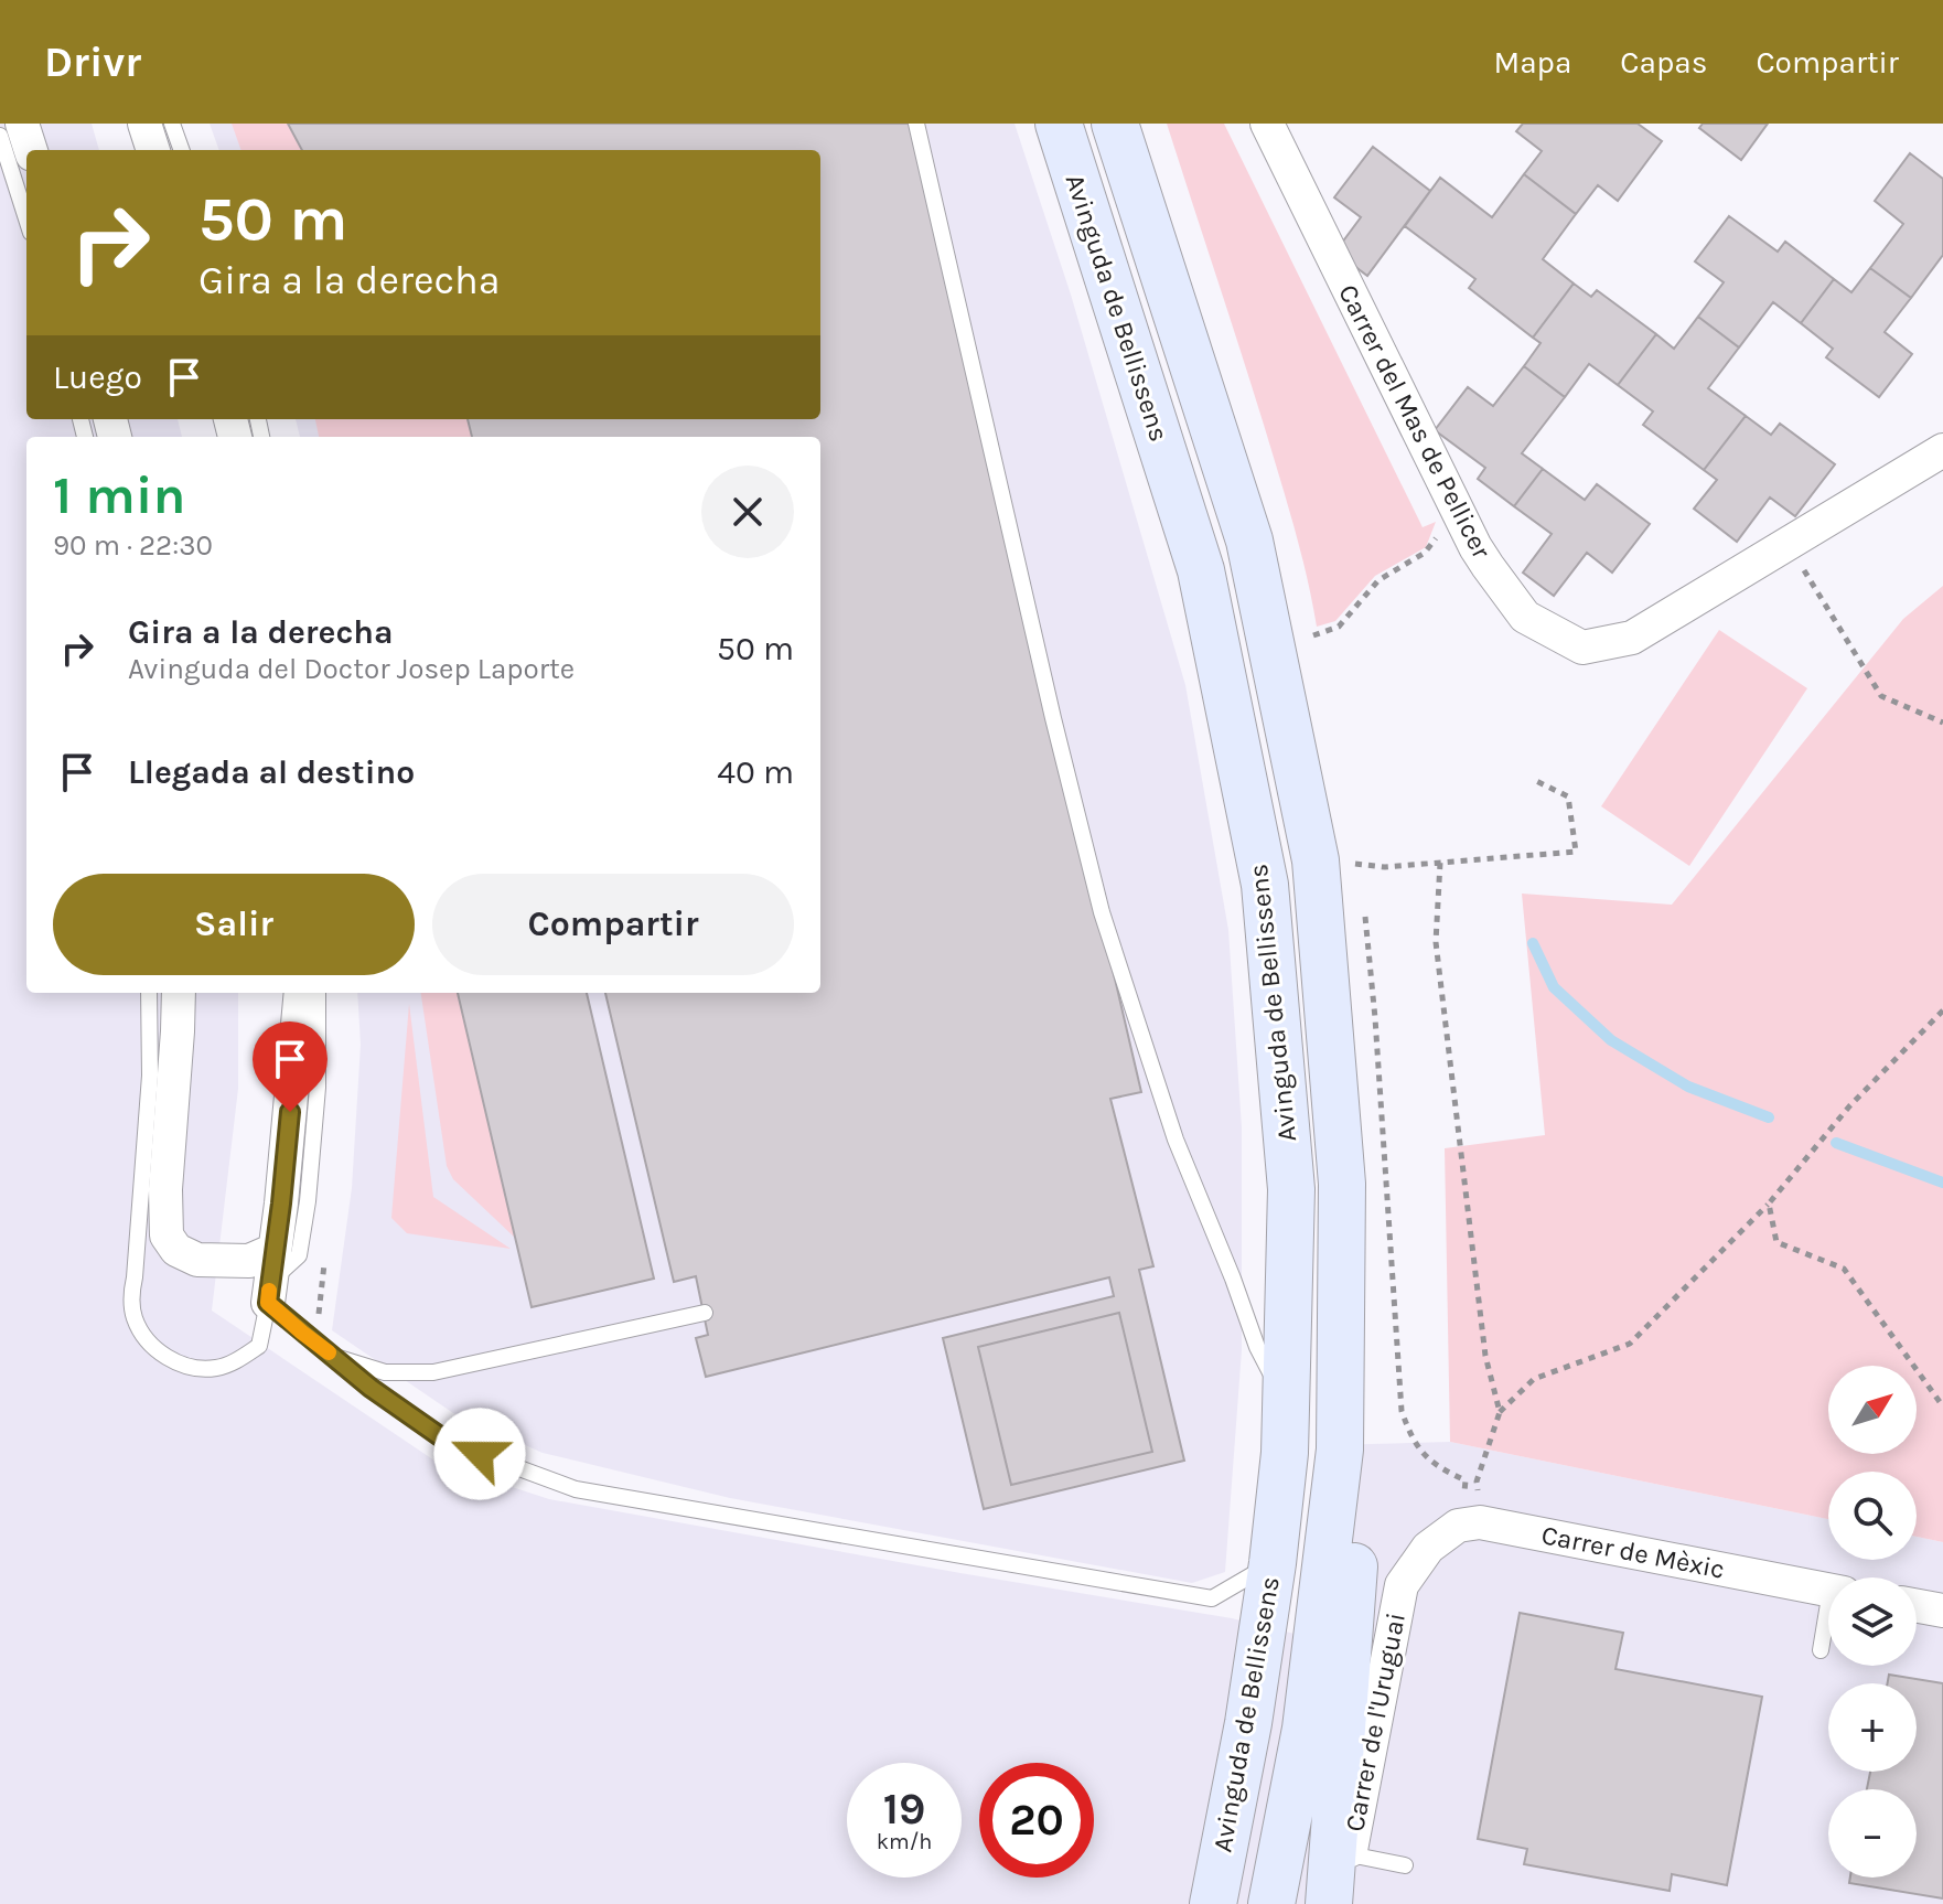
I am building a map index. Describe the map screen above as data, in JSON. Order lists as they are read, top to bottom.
{
  "streets": {
    "main road": ["Avinguda de Bellissens"],
    "street": ["Carrer del Mas de Pellicer", "Carrer de Mèxic", "Carrer de l'Uruguai"]
  },
  "crossings": [
    ["Carrer de Mèxic", "Carrer de l'Uruguai"]
  ],
  "north": "top right",
  "page": {
    "header": "Drivr",
    "nav": ["Mapa", "Capas", "Compartir"],
    "turn": ["50 m", "Gira a la derecha"],
    "then": "Luego",
    "heading": ["1 min", "90 m · 22:30"],
    "list": [
      {
        "name": "Gira a la derecha",
        "note": "Avinguda del Doctor Josep Laporte",
        "value": "50 m"
      },
      {
        "name": "Llegada al destino",
        "value": "40 m"
      }
    ],
    "buttons": ["Salir", "Compartir"],
    "map_buttons": ["+", "−"],
    "speed": "19 km/h",
    "limit": "20"
  }
}
